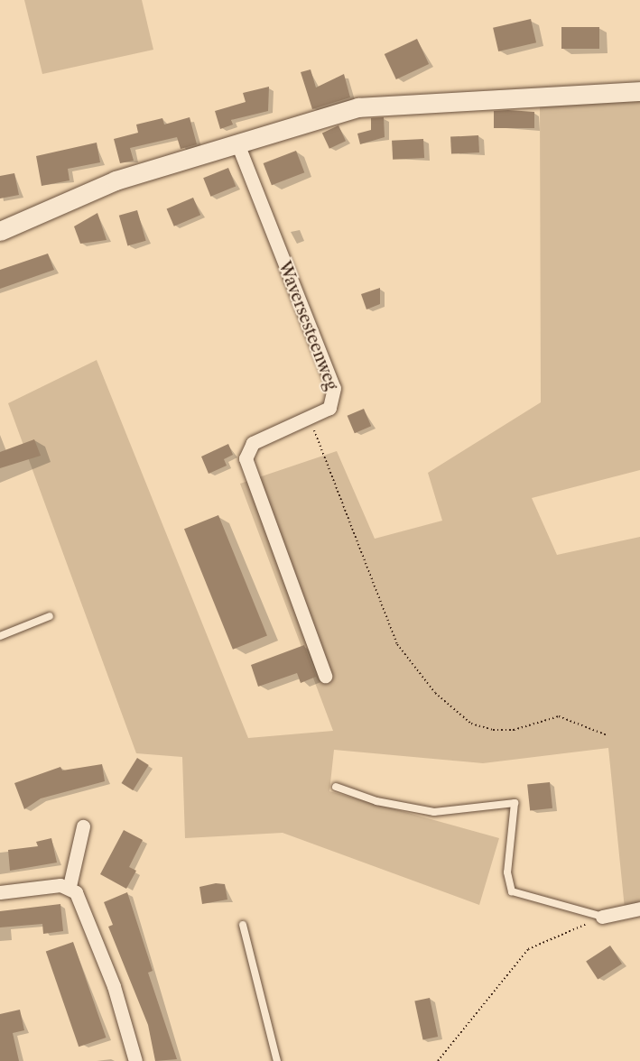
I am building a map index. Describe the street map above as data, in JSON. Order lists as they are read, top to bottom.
{
  "streets": {
    "street": ["Waversesteenweg"]
  }
}
